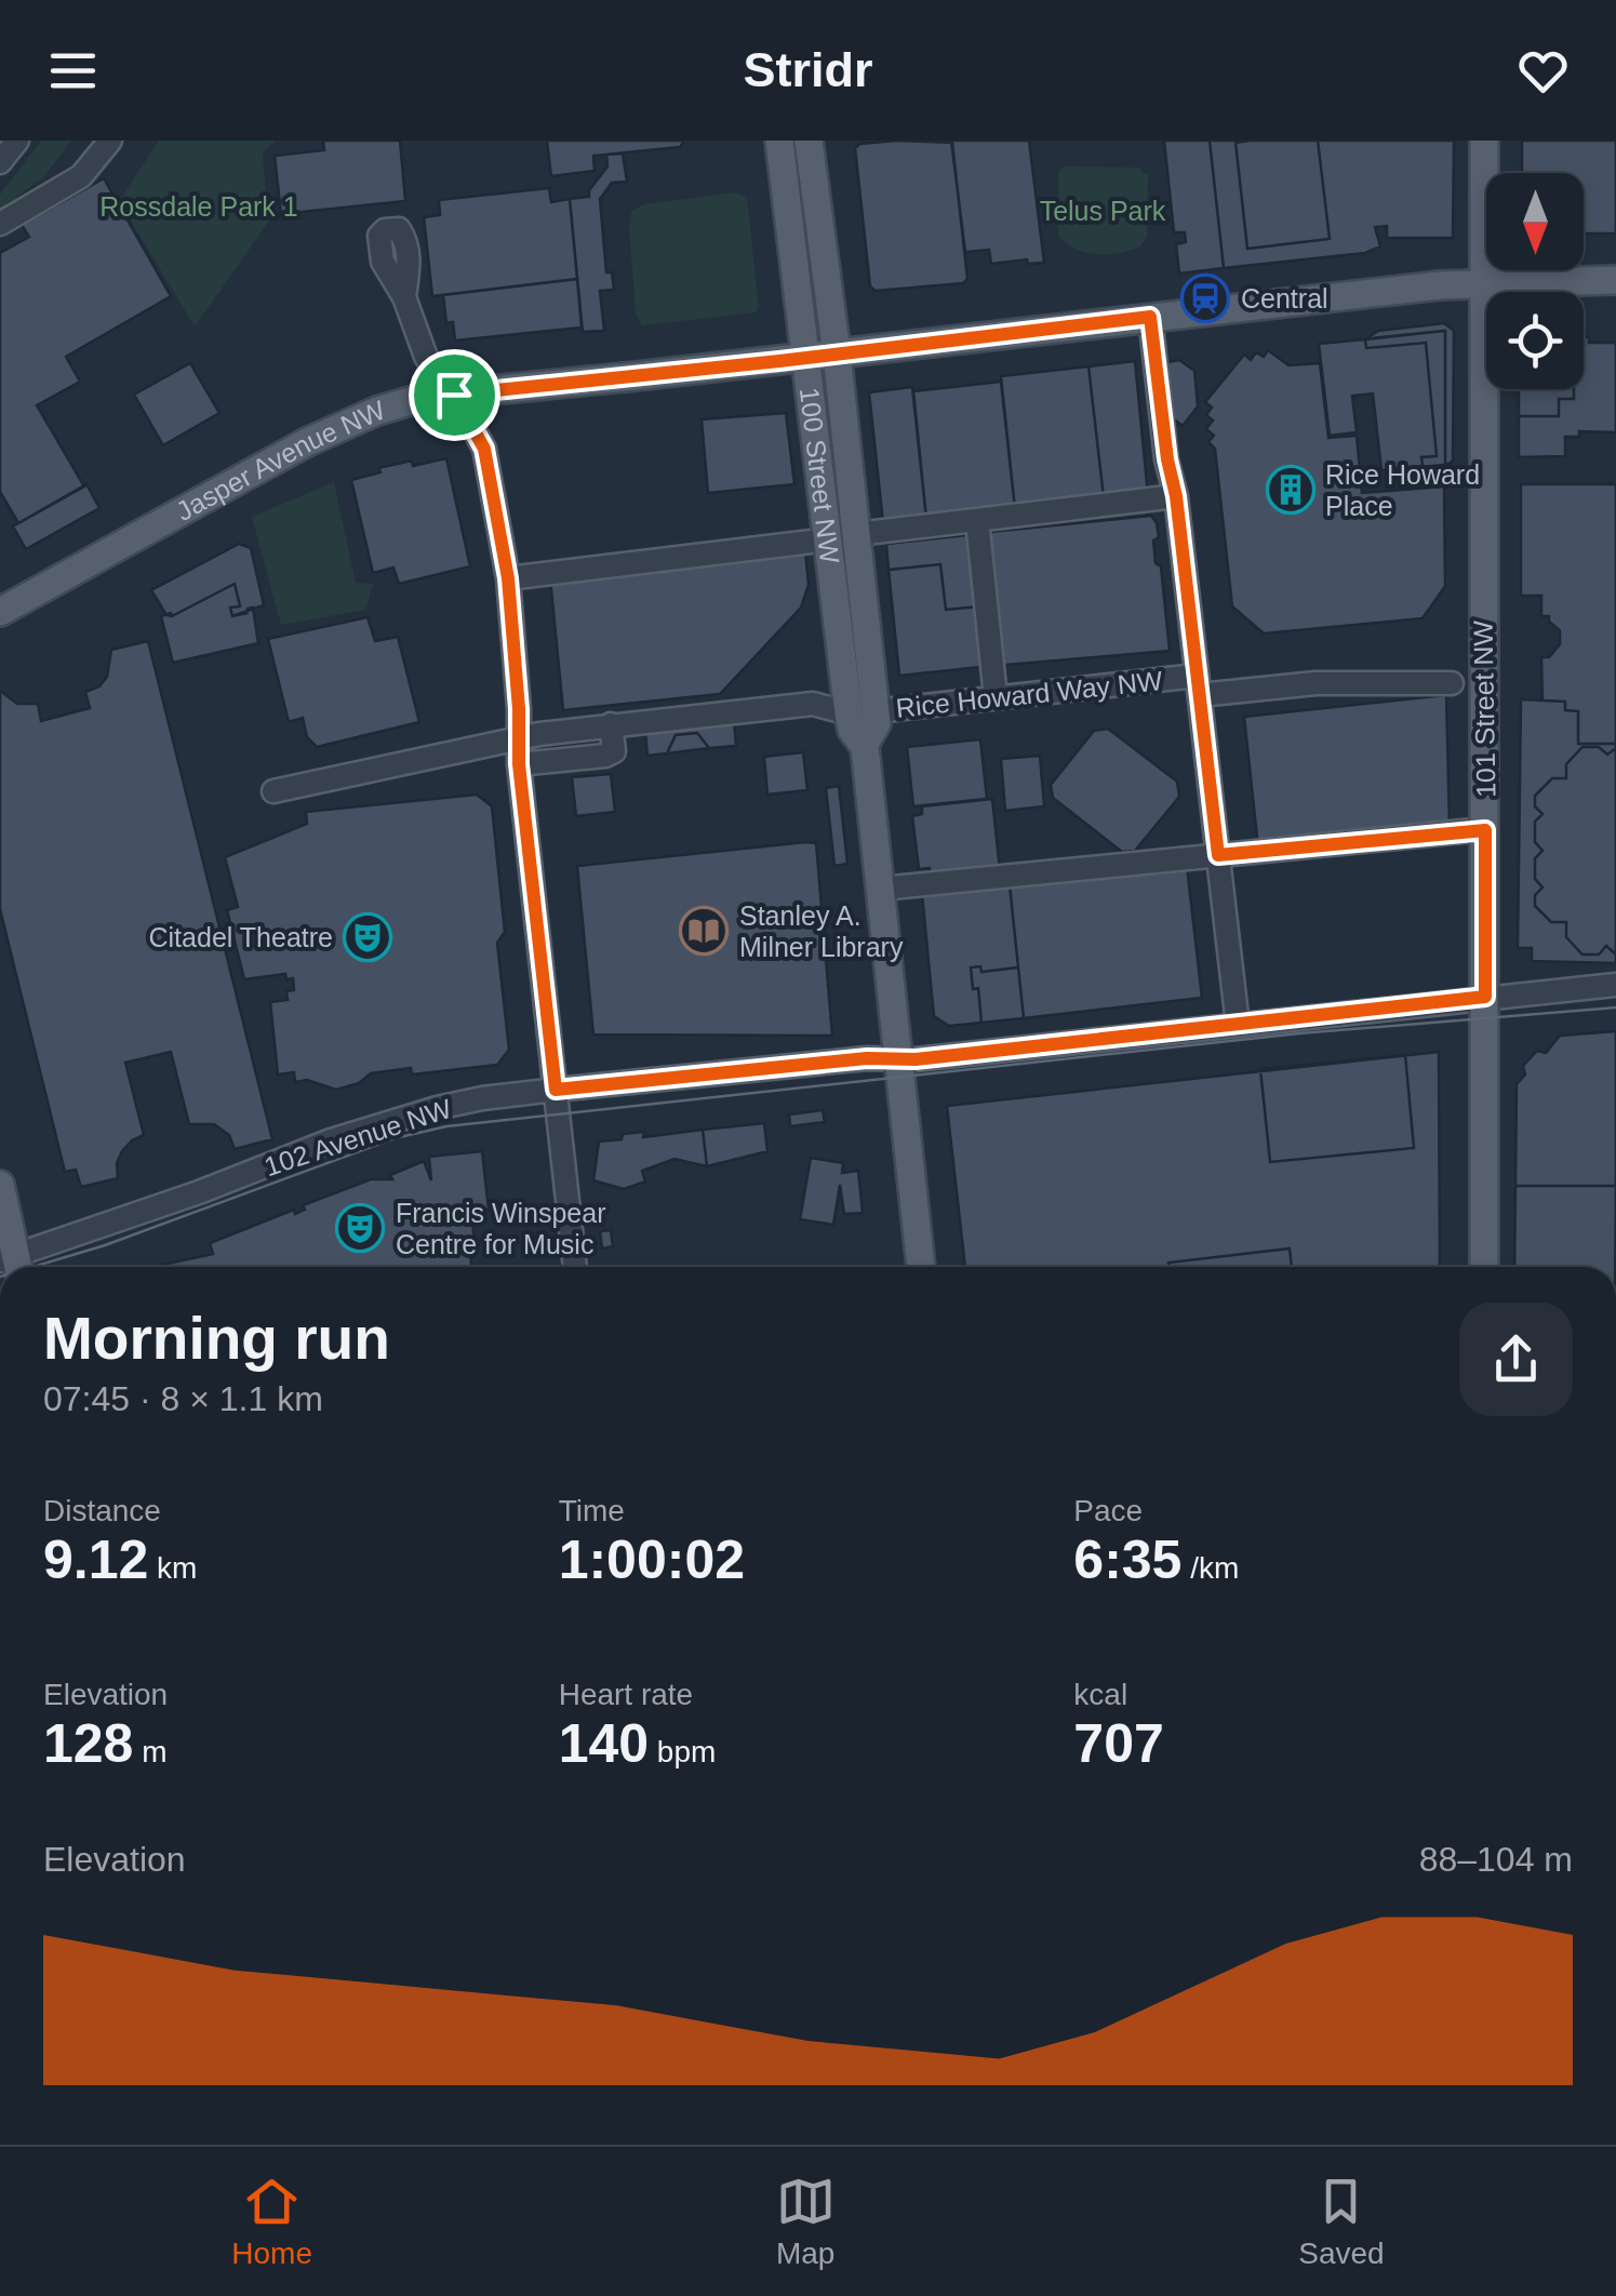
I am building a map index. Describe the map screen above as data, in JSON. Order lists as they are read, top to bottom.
{
  "streets": {
    "main road": ["Jasper Avenue NW", "100 Street NW", "101 Street NW"],
    "street": ["Rice Howard Way NW", "102 Avenue NW"]
  },
  "crossings": [
    ["Jasper Avenue NW", "100 Street NW"],
    ["Jasper Avenue NW", "Rice Howard Way NW"],
    ["Jasper Avenue NW", "101 Street NW"],
    ["100 Street NW", "Rice Howard Way NW"],
    ["100 Street NW", "102 Avenue NW"],
    ["Rice Howard Way NW", "102 Avenue NW"],
    ["101 Street NW", "102 Avenue NW"]
  ],
  "parks": ["Rossdale Park 1", "Telus Park"],
  "places": {
    "station": ["Central"],
    "building": ["Rice Howard Place"],
    "library": ["Stanley A. Milner Library"],
    "theatre": ["Citadel Theatre", "Francis Winspear Centre for Music"]
  },
  "north": "bottom",
  "page": {
    "header": "Stridr",
    "heading": ["Morning run", "07:45 · 8 × 1.1 km"],
    "stats": [
      ["Distance", "9.12 km"],
      ["Time", "1:00:02"],
      ["Pace", "6:35 /km"],
      ["Elevation", "128 m"],
      ["Heart rate", "140 bpm"],
      ["kcal", "707"]
    ],
    "chart": ["Elevation", "88–104 m"],
    "tabs": ["Home", "Map", "Saved"]
  }
}
